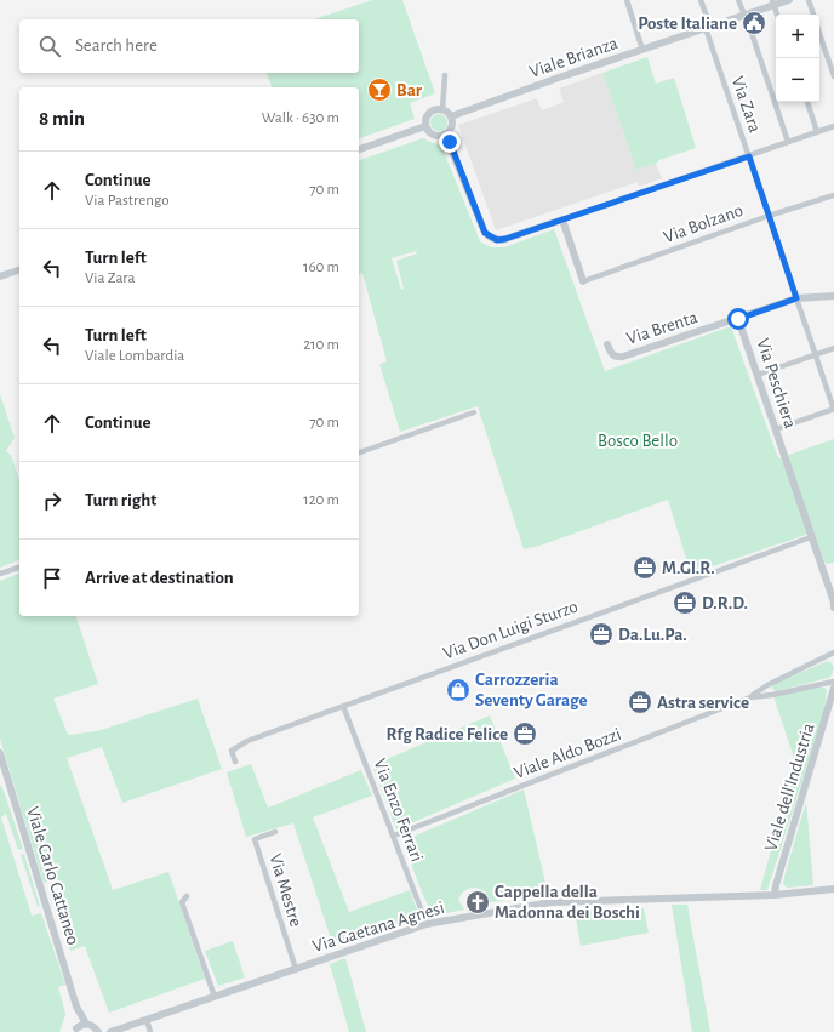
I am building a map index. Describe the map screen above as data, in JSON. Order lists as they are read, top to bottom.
{
  "streets": {
    "street": [
      "Viale Brianza",
      "Via Zara",
      "Via Bolzano",
      "Via Brenta",
      "Via Peschiera",
      "Via Don Luigi Sturzo",
      "Viale Aldo Bozzi",
      "Viale dell'Industria",
      "Via Enzo Ferrari",
      "Viale Carlo Cattaneo",
      "Via Mestre",
      "Via Gaetana Agnesi"
    ]
  },
  "crossings": [
    ["Viale Brianza", "Via Zara"],
    ["Via Zara", "Via Bolzano"],
    ["Via Brenta", "Via Peschiera"],
    ["Via Peschiera", "Via Don Luigi Sturzo"],
    ["Via Don Luigi Sturzo", "Via Enzo Ferrari"],
    ["Viale Aldo Bozzi", "Via Enzo Ferrari"],
    ["Viale dell'Industria", "Via Gaetana Agnesi"],
    ["Via Enzo Ferrari", "Via Gaetana Agnesi"],
    ["Viale Carlo Cattaneo", "Via Gaetana Agnesi"],
    ["Via Mestre", "Via Gaetana Agnesi"]
  ],
  "parks": ["Bosco Bello"],
  "places": {
    "public building": ["Poste Italiane"],
    "bar": ["Bar"],
    "office": [
      "M.GI.R.",
      "D.R.D.",
      "Da.Lu.Pa.",
      "Astra service",
      "Rfg Radice Felice"
    ],
    "shop": ["Carrozzeria Seventy Garage"],
    "church": ["Cappella della Madonna dei Boschi"]
  },
  "page": {
    "map_buttons": ["+", "−"],
    "search": "Search here",
    "heading": ["8 min", "Walk · 630 m"],
    "list": [
      ["Continue", "Via Pastrengo", "70 m"],
      ["Turn left", "Via Zara", "160 m"],
      ["Turn left", "Viale Lombardia", "210 m"],
      ["Continue", "70 m"],
      ["Turn right", "120 m"],
      "Arrive at destination"
    ]
  }
}
